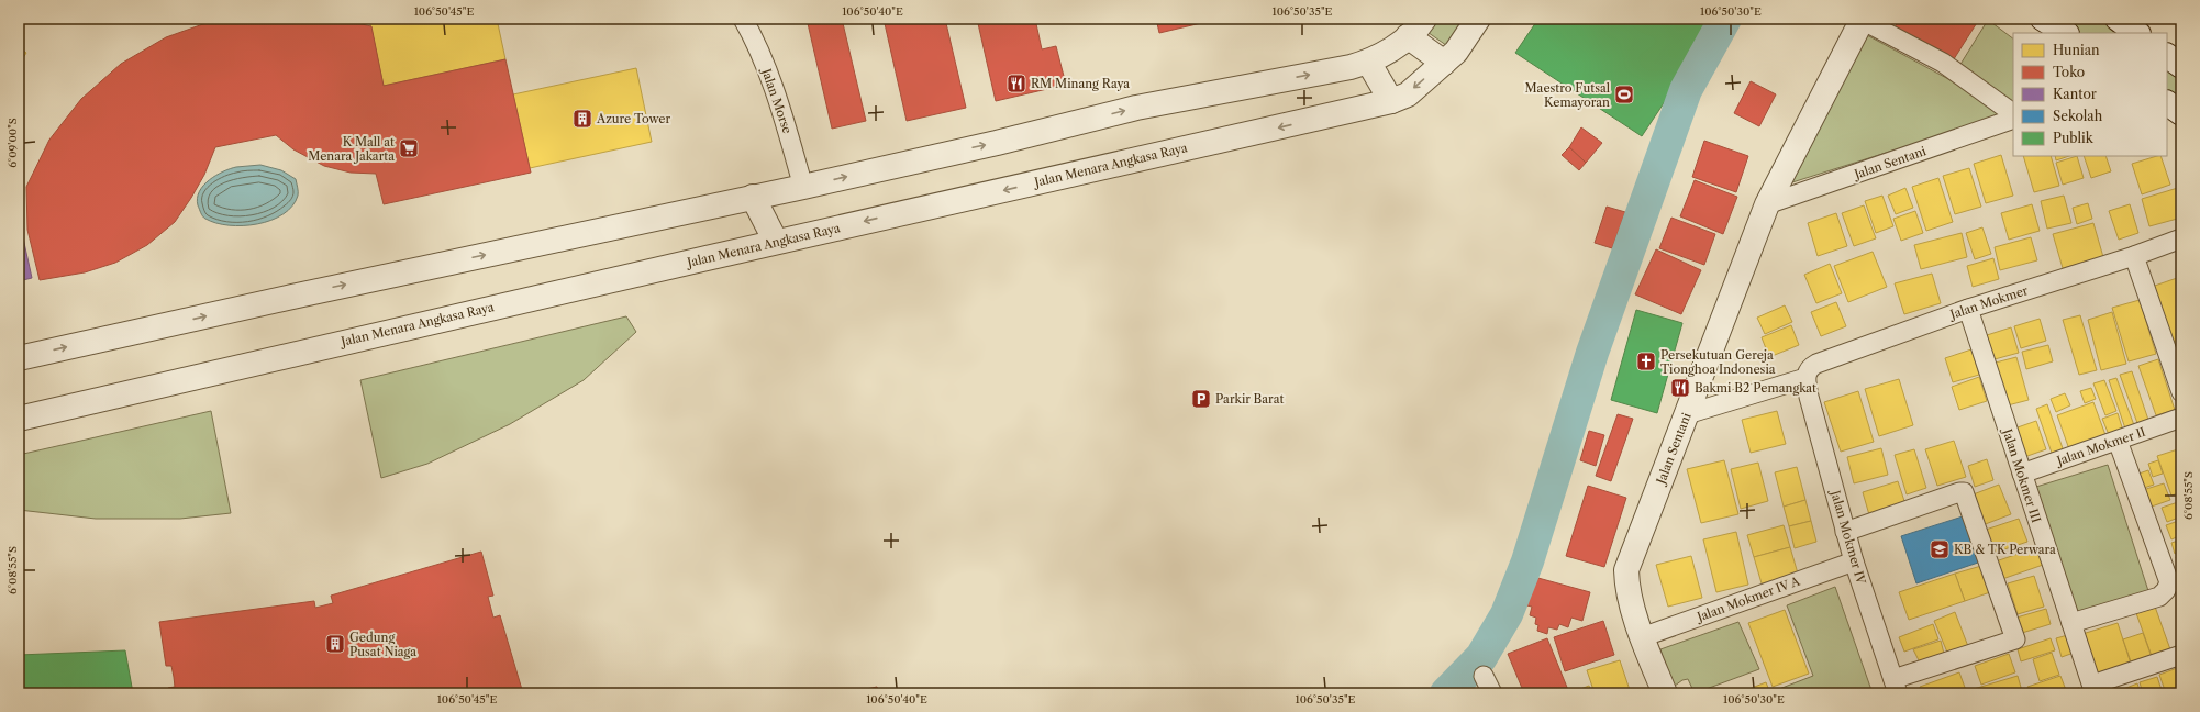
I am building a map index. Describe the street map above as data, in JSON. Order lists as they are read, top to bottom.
{
  "streets": {
    "street": [
      "Jalan Morse",
      "Jalan Sentani",
      "Jalan Menara Angkasa Raya",
      "Jalan Mokmer",
      "Jalan Mokmer II",
      "Jalan Mokmer III",
      "Jalan Mokmer IV",
      "Jalan Mokmer IV A"
    ]
  },
  "crossings": [
    ["Jalan Sentani", "Jalan Mokmer IV A"],
    ["Jalan Mokmer", "Jalan Mokmer III"],
    ["Jalan Mokmer", "Jalan Mokmer IV"],
    ["Jalan Mokmer II", "Jalan Mokmer III"],
    ["Jalan Mokmer IV", "Jalan Mokmer IV A"]
  ],
  "places": {
    "restaurant": ["RM Minang Raya", "Bakmi B2 Pemangkat"],
    "sports": ["Maestro Futsal Kemayoran"],
    "building": ["Azure Tower", "Gedung Pusat Niaga"],
    "supermarket": ["K Mall at Menara Jakarta"],
    "church": ["Persekutuan Gereja Tionghoa Indonesia"],
    "parking": ["Parkir Barat"],
    "school or university": ["KB & TK Perwara"]
  },
  "legend": [
    "Hunian",
    "Toko",
    "Kantor",
    "Sekolah",
    "Publik"
  ],
  "coordinates": [
    "106°50'45\"E",
    "106°50'40\"E",
    "106°50'35\"E",
    "106°50'30\"E",
    "6°09'00\"S",
    "6°08'55\"S"
  ]
}
